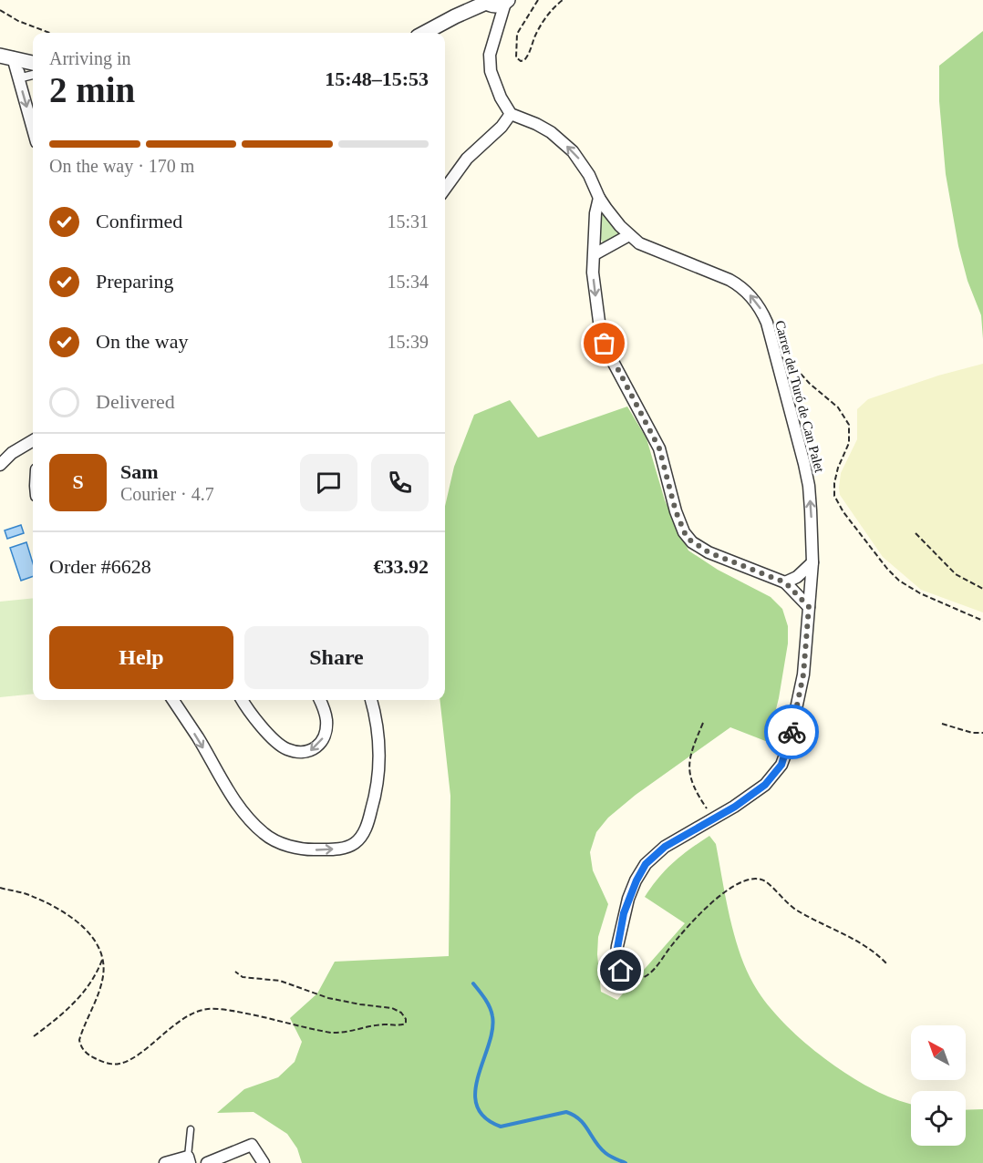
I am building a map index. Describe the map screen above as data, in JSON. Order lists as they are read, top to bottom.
{
  "streets": {
    "street": ["Carrer del Turó de Can Palet"]
  },
  "one_way": ["Carrer del Turó de Can Palet"],
  "north": "top left",
  "page": {
    "heading": ["2 min", "Arriving in", "15:48–15:53"],
    "panel": [
      "Sam",
      "Courier · 4.7",
      "Order #6628",
      "€33.92"
    ],
    "bar": "On the way · 170 m",
    "list": [
      ["Confirmed", "15:31"],
      ["Preparing", "15:34"],
      ["On the way", "15:39"],
      "Delivered"
    ],
    "round": "S",
    "buttons": ["Help", "Share"]
  }
}
